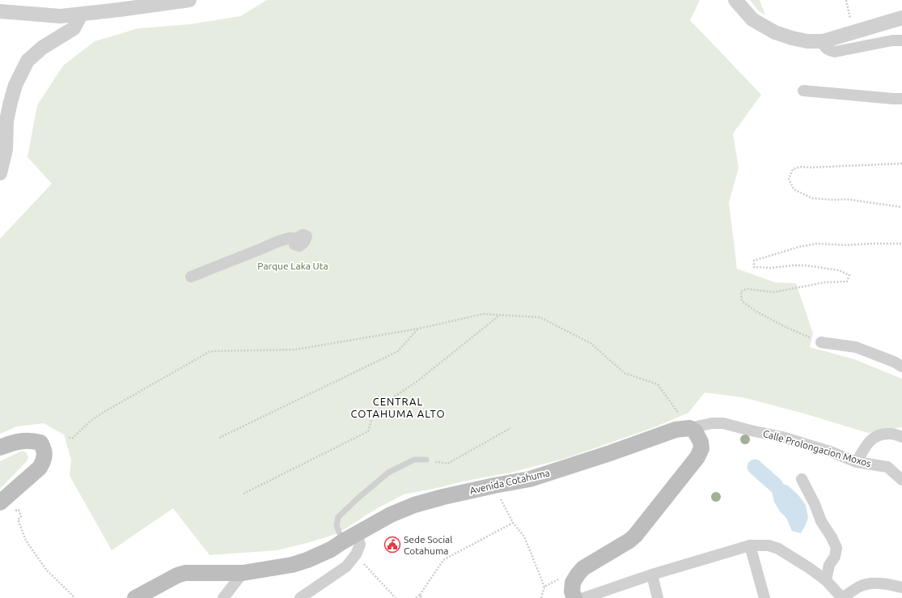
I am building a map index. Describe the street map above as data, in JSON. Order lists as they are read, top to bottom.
{
  "streets": {
    "main road": ["Avenida Cotahuma"],
    "street": ["Calle Prolongacion Moxos"]
  },
  "crossings": [
    ["Calle Prolongacion Moxos", "Avenida Cotahuma"]
  ],
  "districts": ["CENTRAL COTAHUMA ALTO"],
  "parks": ["Parque Laka Uta"],
  "places": {
    "public building": ["Sede Social Cotahuma"]
  }
}
